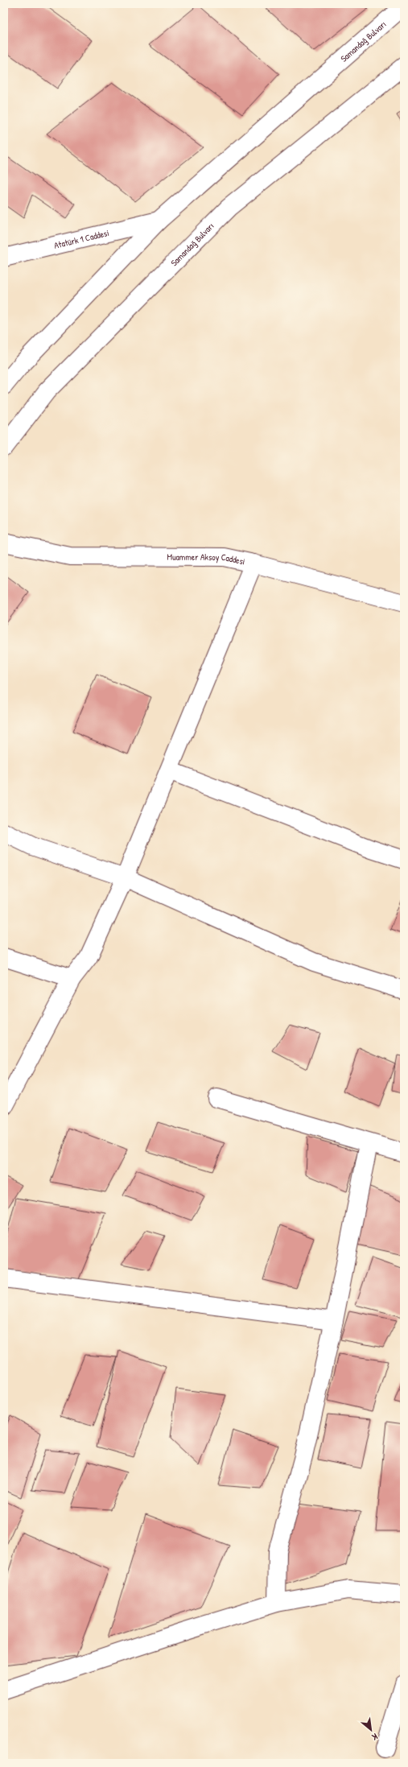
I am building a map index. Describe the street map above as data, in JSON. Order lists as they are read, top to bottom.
{
  "streets": {
    "main road": ["Samandağ Bulvarı", "Atatürk 1 Caddesi", "Muammer Aksoy Caddesi"]
  },
  "crossings": [
    ["Samandağ Bulvarı", "Atatürk 1 Caddesi"]
  ],
  "north": "bottom right"
}
